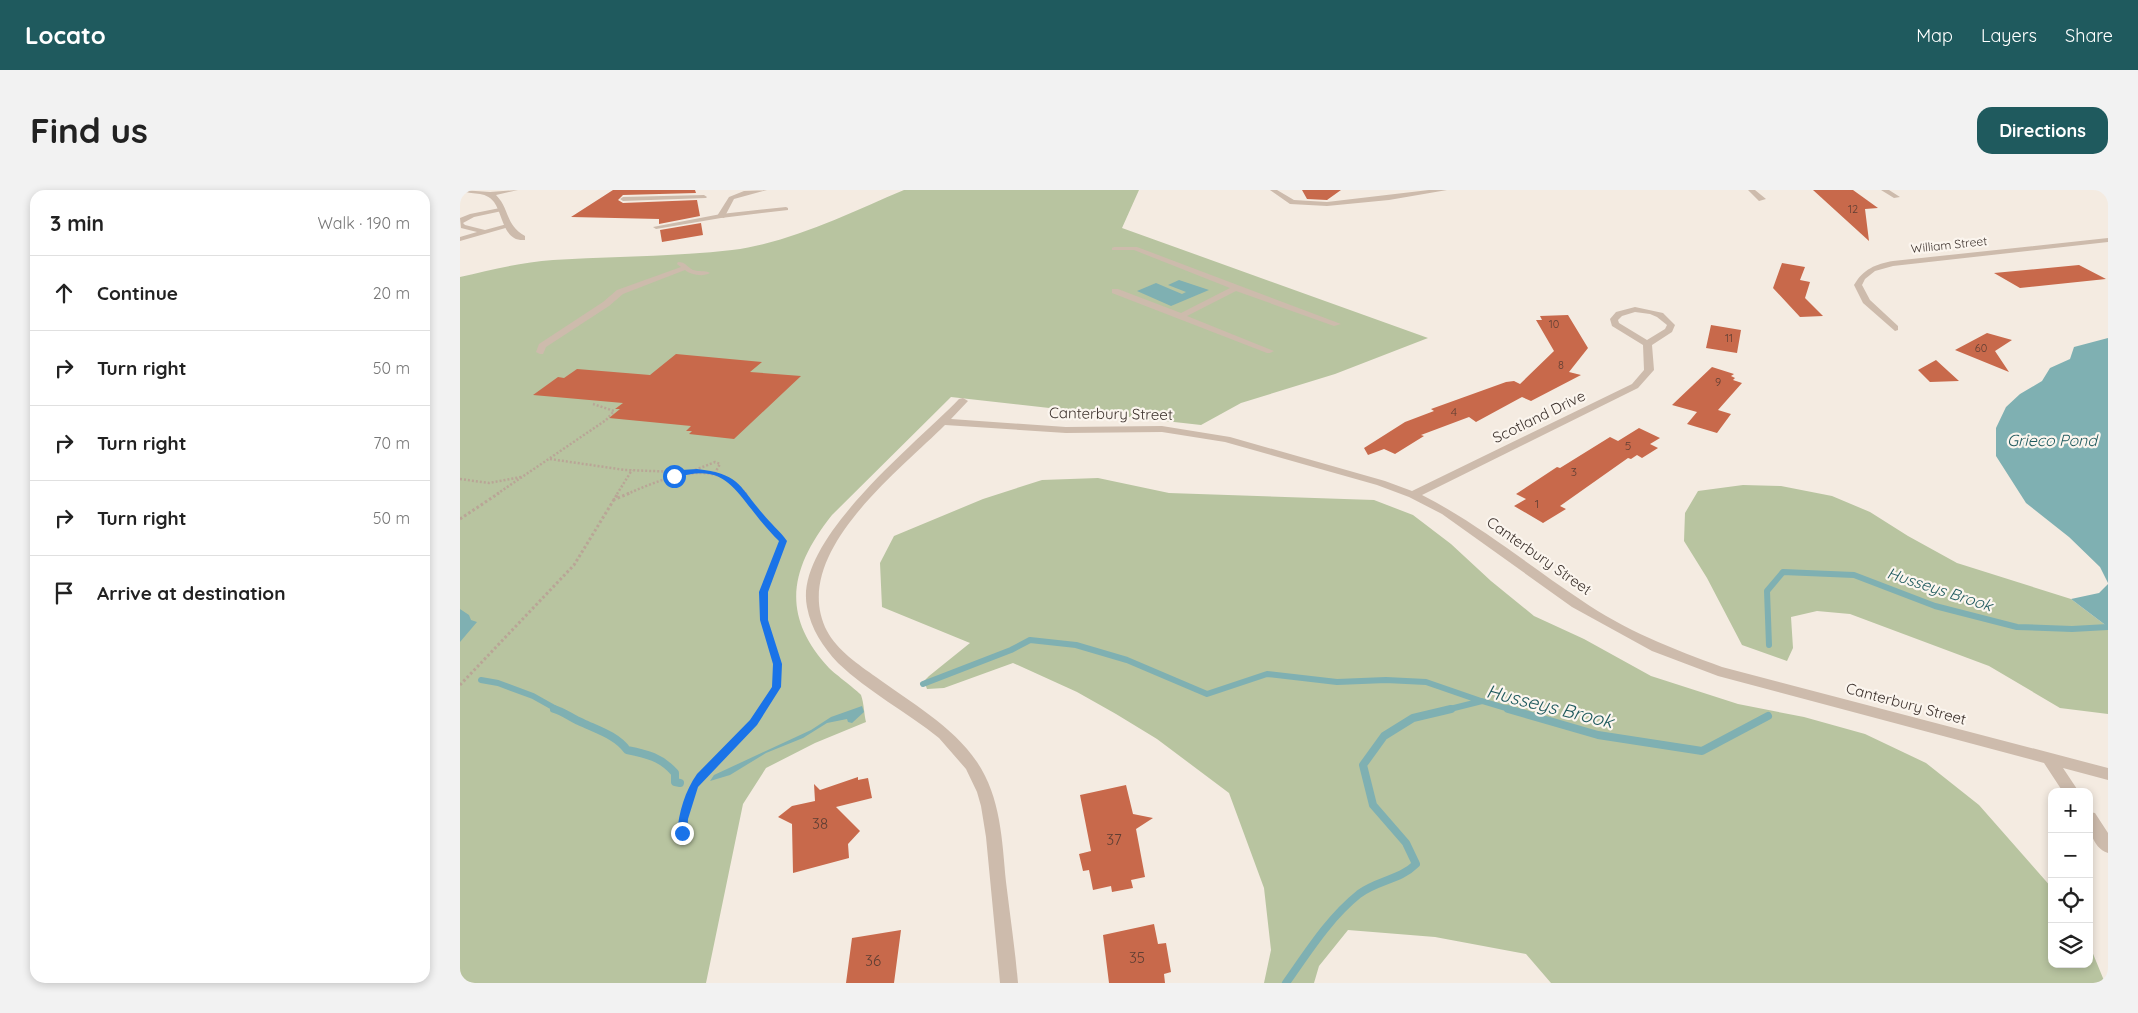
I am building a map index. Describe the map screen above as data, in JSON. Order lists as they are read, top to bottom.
{
  "streets": {
    "street": ["William Street", "Canterbury Street", "Scotland Drive"]
  },
  "crossings": [
    ["Canterbury Street", "Scotland Drive"]
  ],
  "water": ["Grieco Pond", "Husseys Brook"],
  "house_numbers": [
    "12",
    "10",
    "11",
    "60",
    "8",
    "9",
    "4",
    "5",
    "3",
    "1",
    "38",
    "37",
    "35",
    "36"
  ],
  "page": {
    "header": "Locato",
    "nav": ["Map", "Layers", "Share"],
    "buttons": "Directions",
    "title": "Find us",
    "heading": ["3 min", "Walk · 190 m"],
    "list": [
      ["Continue", "20 m"],
      ["Turn right", "50 m"],
      ["Turn right", "70 m"],
      ["Turn right", "50 m"],
      "Arrive at destination"
    ],
    "map_buttons": ["+", "−"]
  }
}
